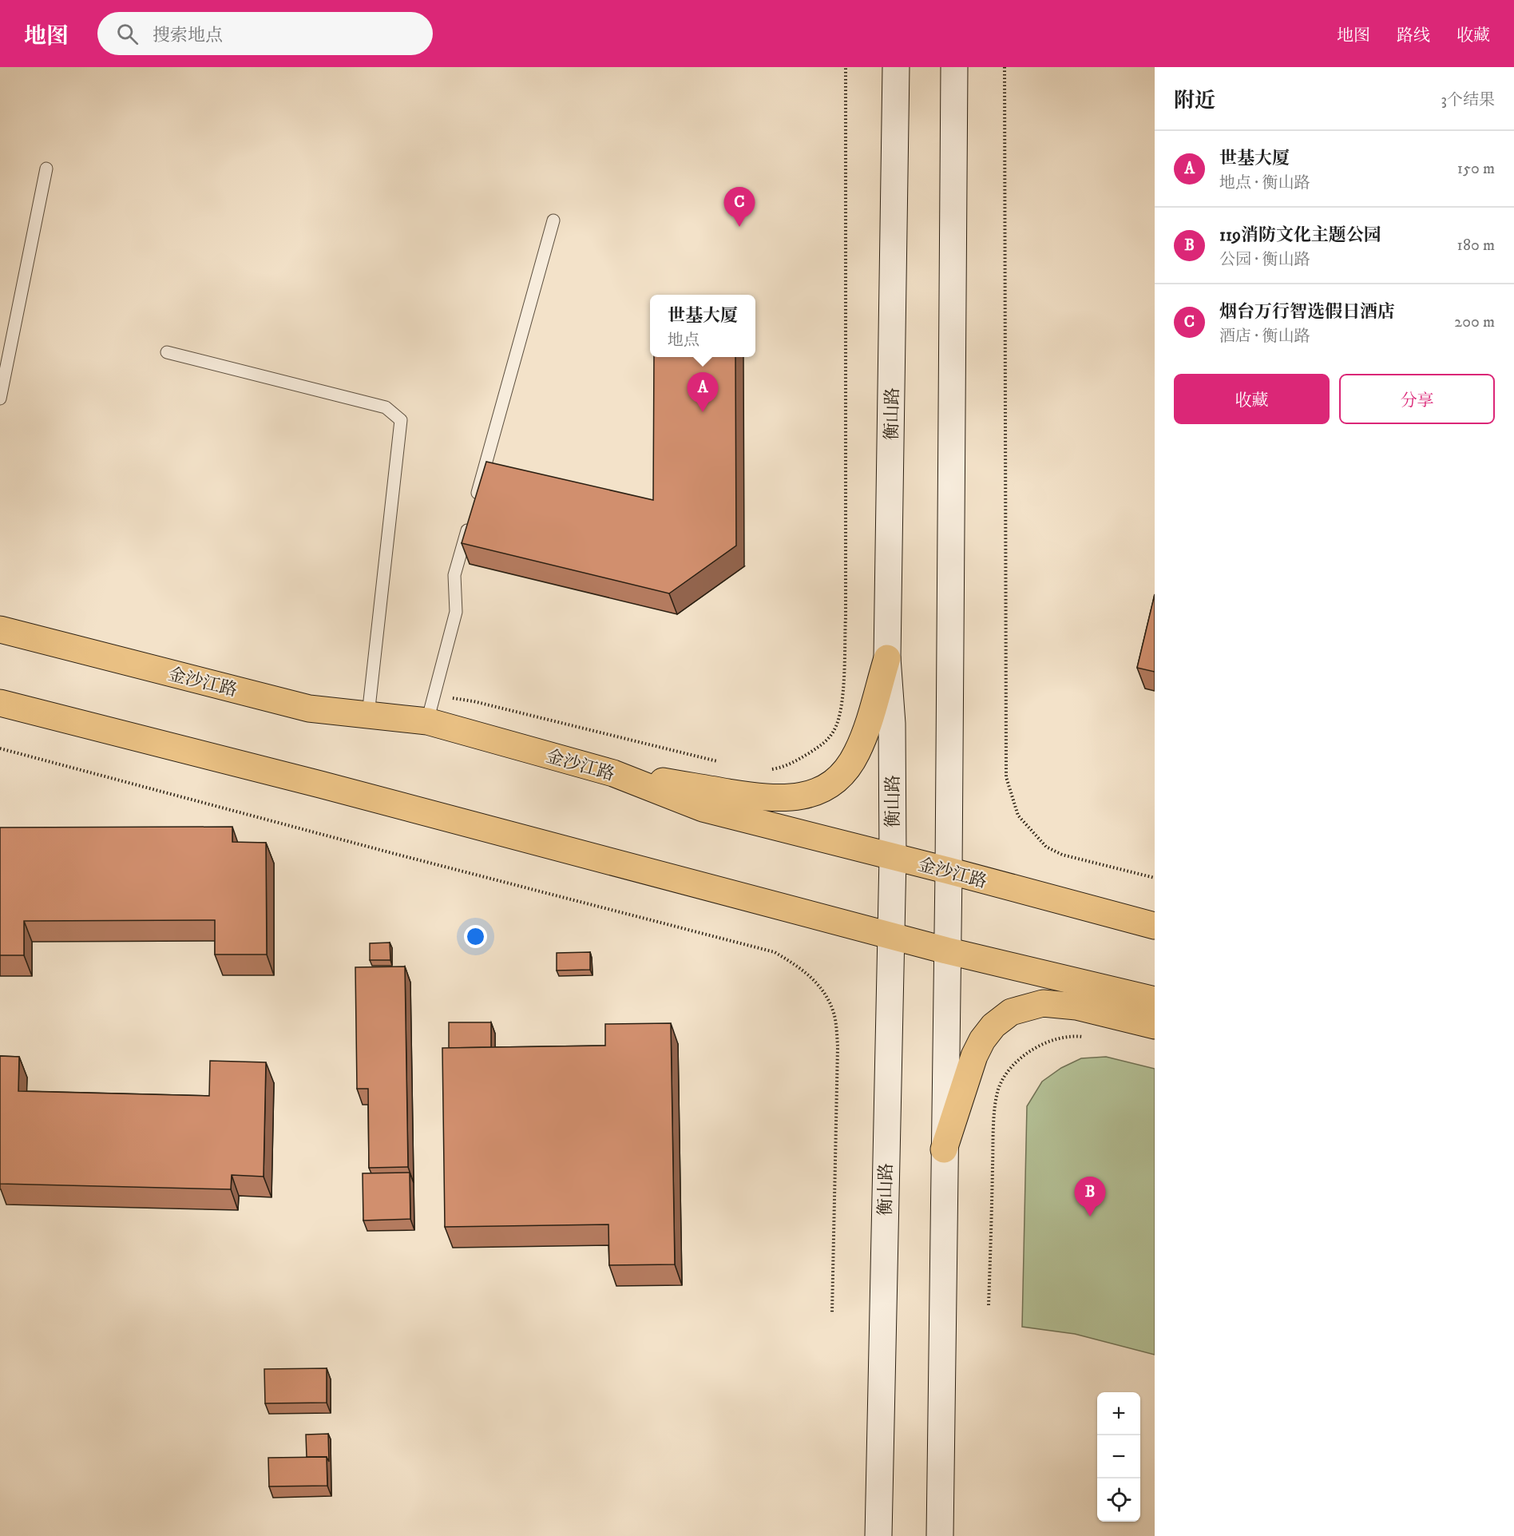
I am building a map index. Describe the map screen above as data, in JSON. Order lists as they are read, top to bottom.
{
  "streets": {
    "main road": ["衡山路", "金沙江路"]
  },
  "crossings": [
    ["衡山路", "金沙江路"]
  ],
  "page": {
    "header": "地图",
    "search": "搜索地点",
    "nav": ["地图", "路线", "收藏"],
    "heading": ["附近", "3个结果"],
    "list": [
      {
        "mark": "A",
        "name": "世基大厦",
        "note": "地点 · 衡山路",
        "value": "150 m"
      },
      {
        "mark": "B",
        "name": "119消防文化主题公园",
        "note": "公园 · 衡山路",
        "value": "180 m"
      },
      {
        "mark": "C",
        "name": "烟台万行智选假日酒店",
        "note": "酒店 · 衡山路",
        "value": "200 m"
      }
    ],
    "pins": ["C", "A", "B"],
    "popup": ["世基大厦", "地点"],
    "buttons": ["收藏", "分享"],
    "map_buttons": ["+", "−"]
  }
}
